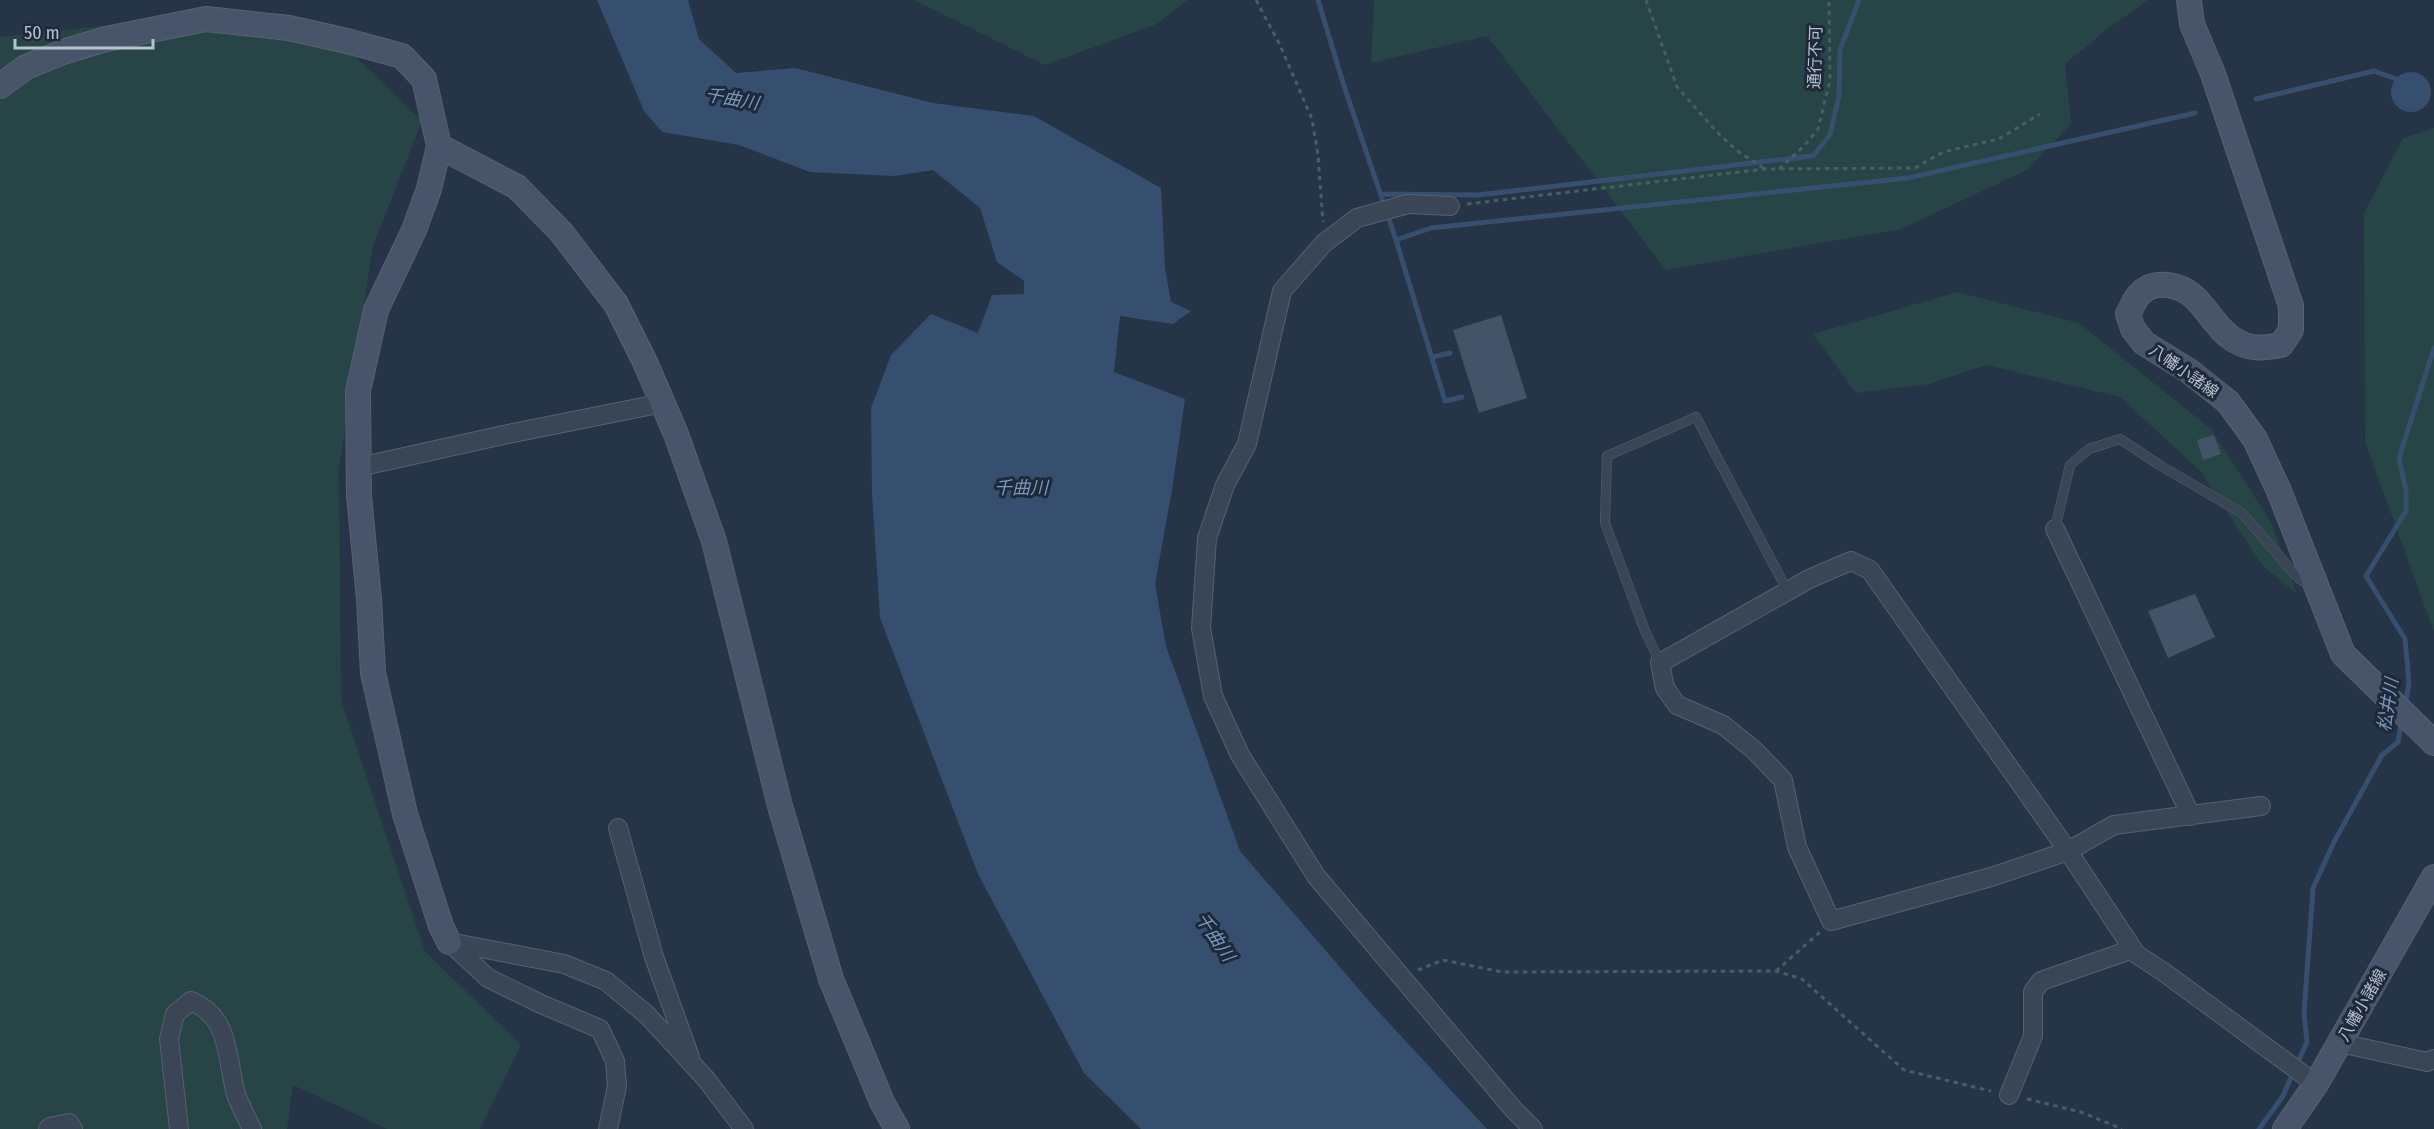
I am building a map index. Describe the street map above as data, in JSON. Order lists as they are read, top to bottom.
{
  "streets": {
    "street": ["八幡小諸線"],
    "path": ["通行不可"]
  },
  "water": ["千曲川", "松井川"],
  "scale_bar": "50 m"
}
